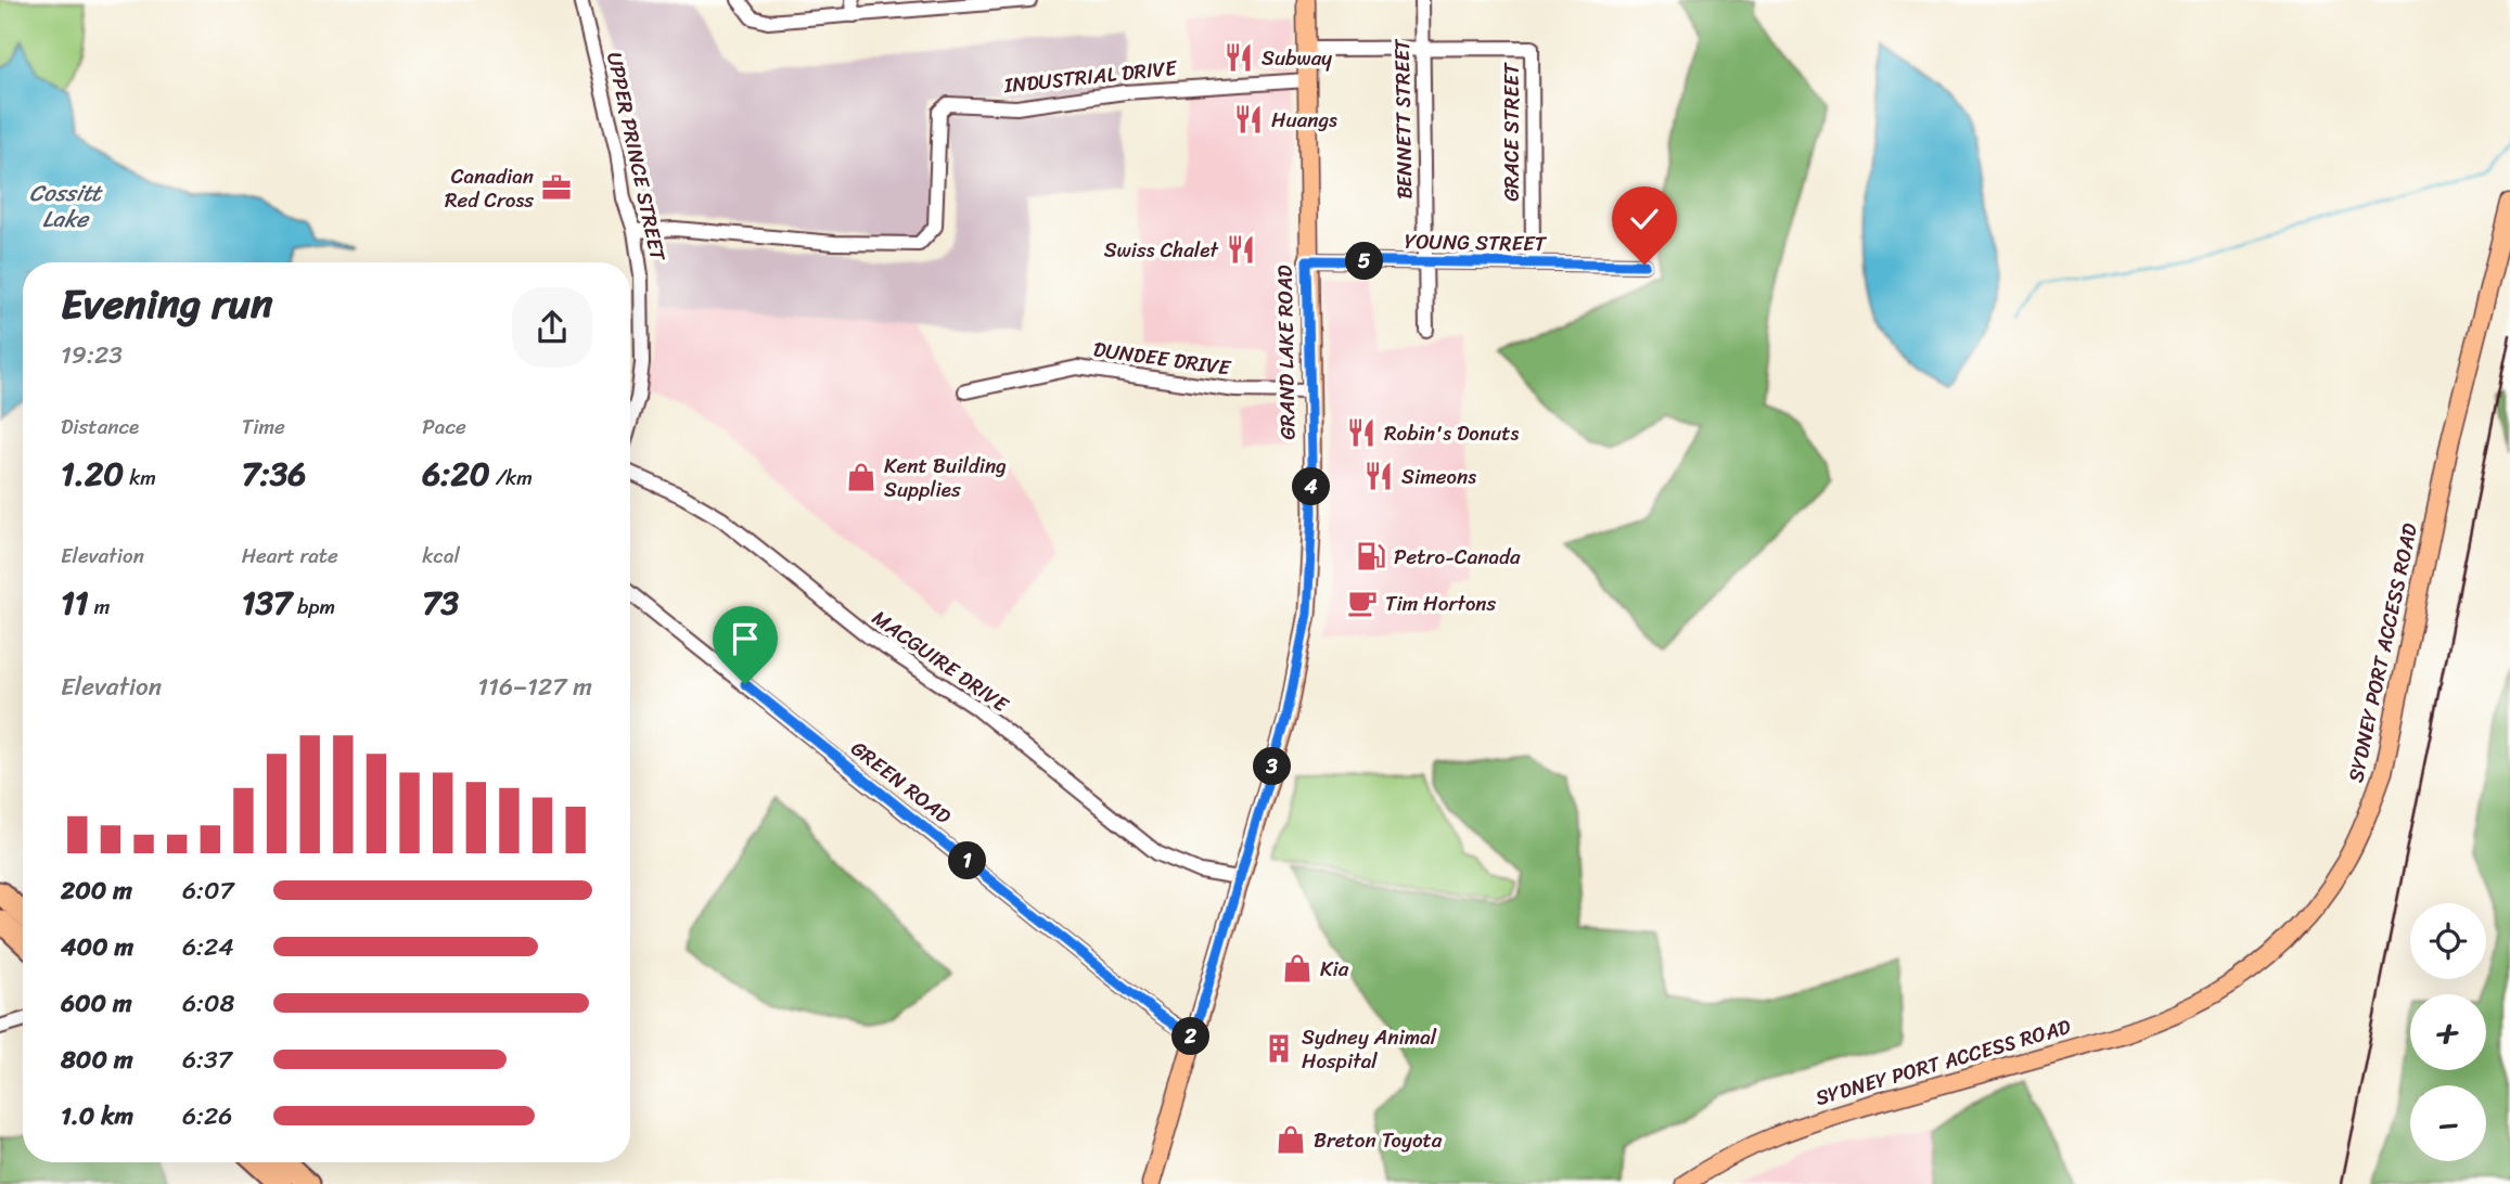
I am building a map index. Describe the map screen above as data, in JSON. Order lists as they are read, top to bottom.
{
  "streets": {
    "main road": ["GRAND LAKE ROAD", "SYDNEY PORT ACCESS ROAD"],
    "street": [
      "INDUSTRIAL DRIVE",
      "BENNETT STREET",
      "GRACE STREET",
      "UPPER PRINCE STREET",
      "YOUNG STREET",
      "DUNDEE DRIVE",
      "MACGUIRE DRIVE",
      "GREEN ROAD"
    ]
  },
  "crossings": [
    ["INDUSTRIAL DRIVE", "UPPER PRINCE STREET"],
    ["INDUSTRIAL DRIVE", "GRAND LAKE ROAD"],
    ["BENNETT STREET", "GRACE STREET"],
    ["BENNETT STREET", "YOUNG STREET"],
    ["GRACE STREET", "YOUNG STREET"],
    ["YOUNG STREET", "GRAND LAKE ROAD"],
    ["GRAND LAKE ROAD", "DUNDEE DRIVE"],
    ["GRAND LAKE ROAD", "MACGUIRE DRIVE"],
    ["GRAND LAKE ROAD", "GREEN ROAD"]
  ],
  "water": ["Cossitt Lake"],
  "places": {
    "restaurant": [
      "Subway",
      "Huangs",
      "Swiss Chalet",
      "Robin's Donuts",
      "Simeons"
    ],
    "office": ["Canadian Red Cross"],
    "shop": ["Kent Building Supplies", "Kia", "Breton Toyota"],
    "fuel station": ["Petro-Canada"],
    "cafe": ["Tim Hortons"],
    "building": ["Sydney Animal Hospital"]
  },
  "page": {
    "pins": [
      "5",
      "4",
      "3",
      "1",
      "2"
    ],
    "heading": ["Evening run", "19:23"],
    "stats": [
      ["Distance", "1.20 km"],
      ["Time", "7:36"],
      ["Pace", "6:20 /km"],
      ["Elevation", "11 m"],
      ["Heart rate", "137 bpm"],
      ["kcal", "73"]
    ],
    "chart": ["Elevation", "116–127 m"],
    "list": [
      {
        "name": "200 m",
        "note": "6:07"
      },
      {
        "name": "400 m",
        "note": "6:24"
      },
      {
        "name": "600 m",
        "note": "6:08"
      },
      {
        "name": "800 m",
        "note": "6:37"
      },
      {
        "name": "1.0 km",
        "note": "6:26"
      }
    ],
    "map_buttons": ["+", "−"]
  }
}
